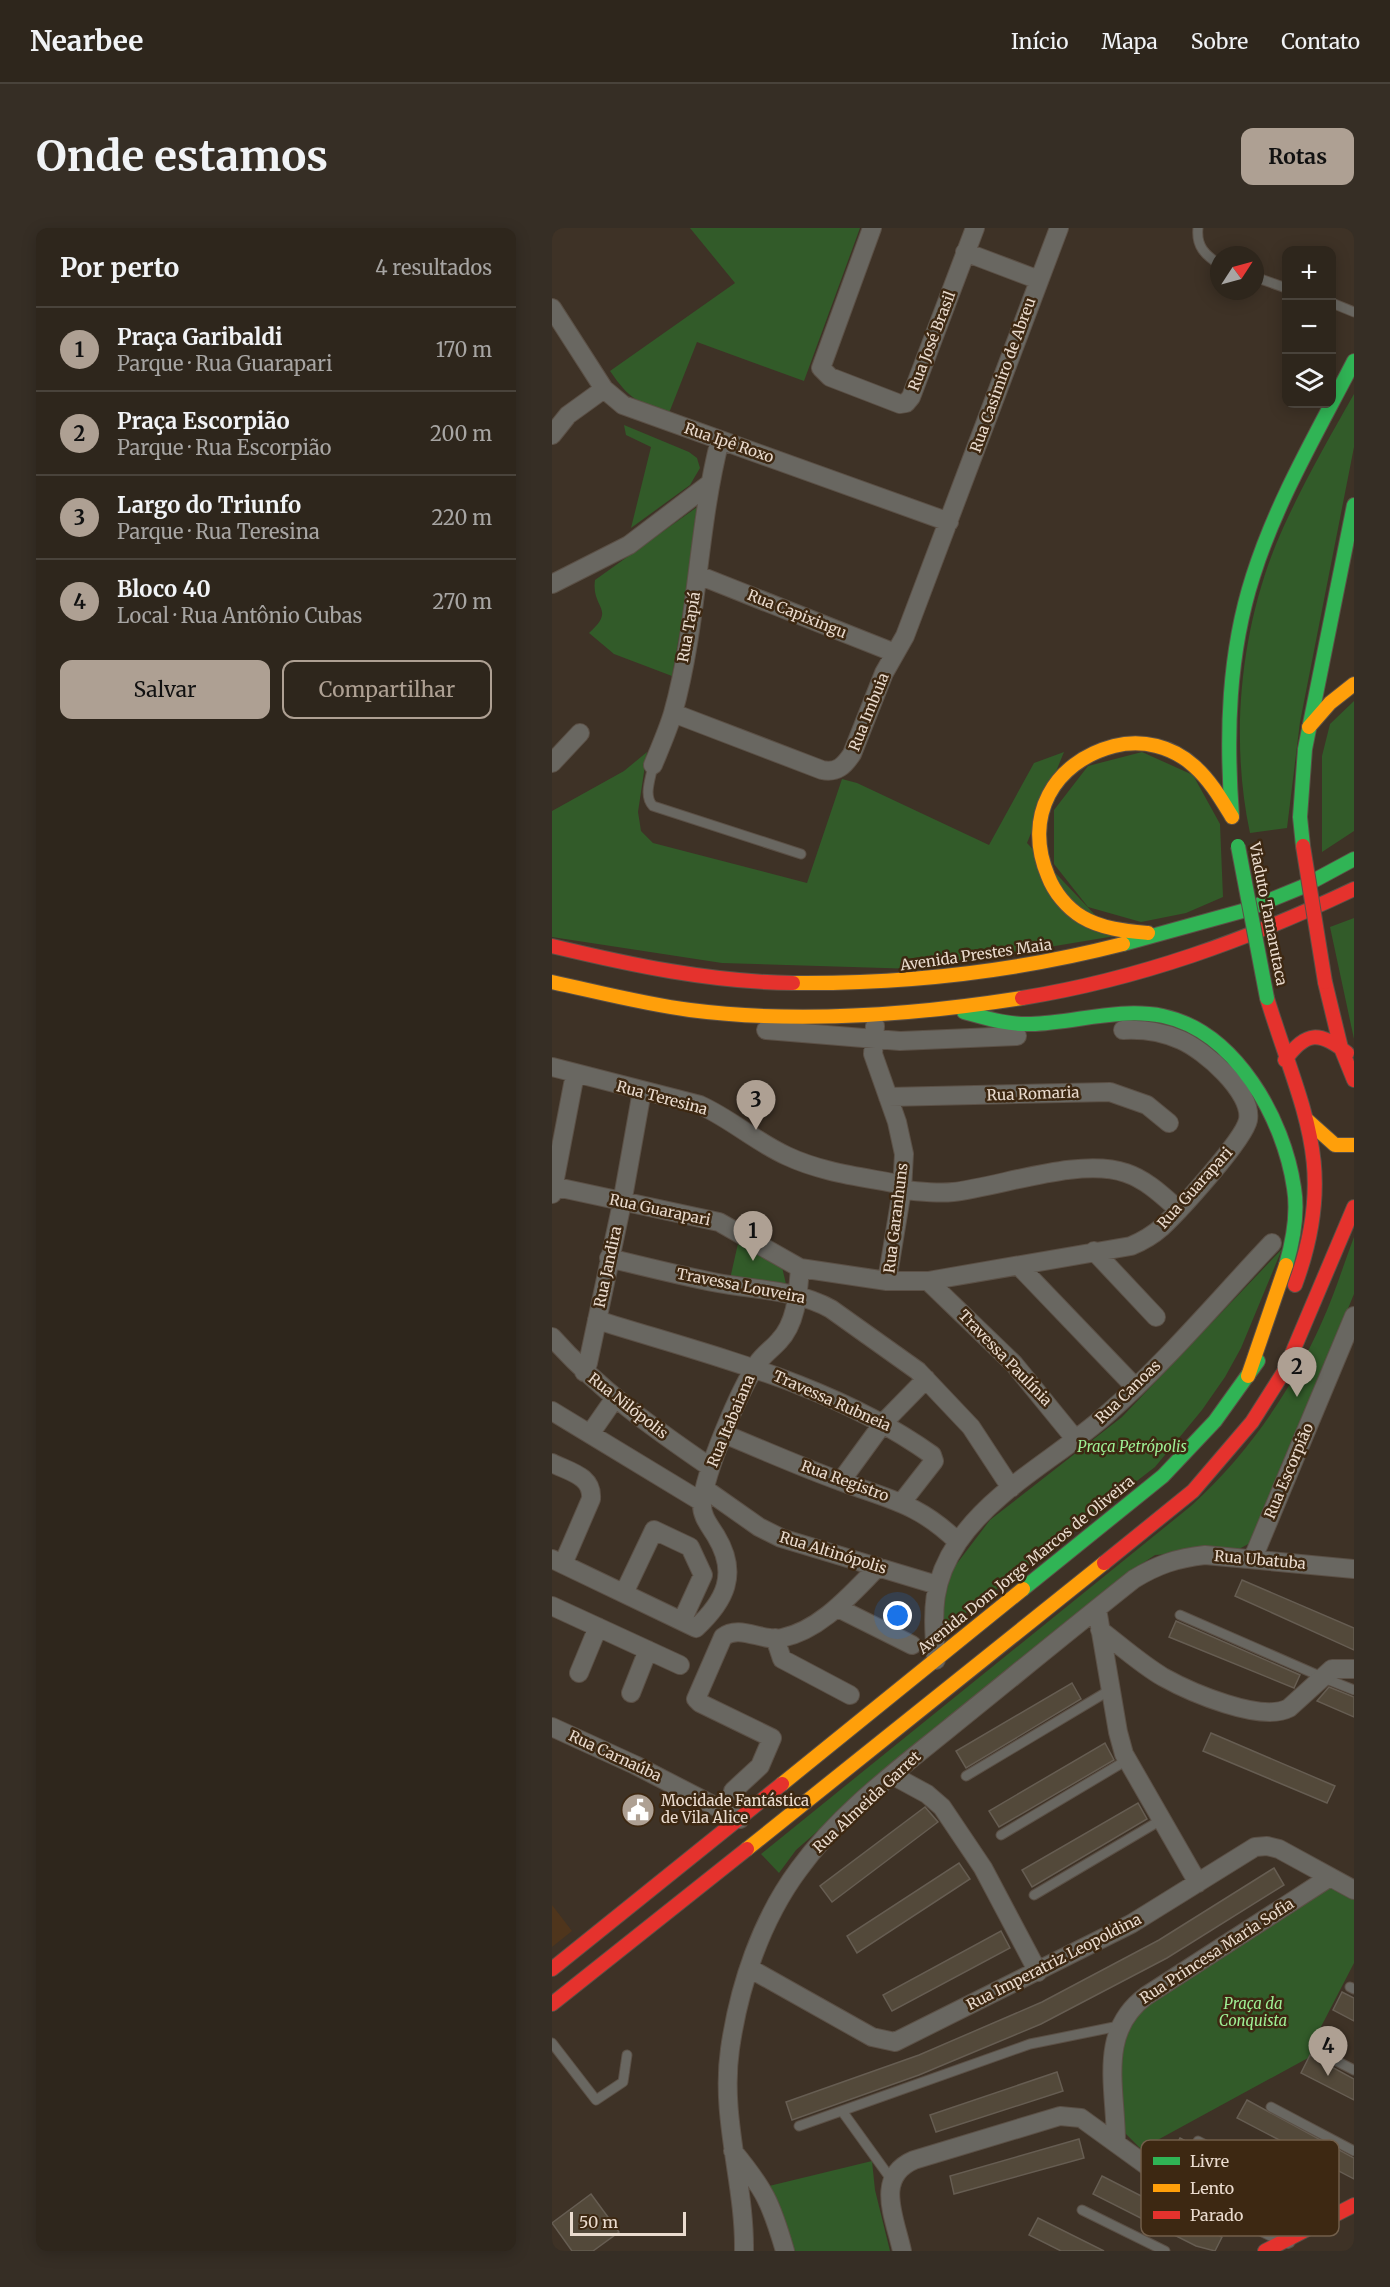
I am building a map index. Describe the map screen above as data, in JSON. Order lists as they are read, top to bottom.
{
  "streets": {
    "main road": ["Viaduto Tamarutaca", "Avenida Prestes Maia", "Avenida Dom Jorge Marcos de Oliveira"],
    "street": [
      "Rua José Brasil",
      "Rua Casimiro de Abreu",
      "Rua Ipê Roxo",
      "Rua Capixingu",
      "Rua Tapiá",
      "Rua Imbuia",
      "Rua Romaria",
      "Rua Teresina",
      "Rua Guarapari",
      "Rua Garanhuns",
      "Rua Jandira",
      "Travessa Louveira",
      "Travessa Paulínia",
      "Rua Canoas",
      "Travessa Rubneia",
      "Rua Nilópolis",
      "Rua Itabaiana",
      "Rua Escorpião",
      "Rua Registro",
      "Rua Altinópolis",
      "Rua Ubatuba",
      "Rua Carnaúba",
      "Rua Almeida Garret",
      "Rua Princesa Maria Sofia",
      "Rua Imperatriz Leopoldina"
    ]
  },
  "crossings": [
    ["Rua Casimiro de Abreu", "Rua Ipê Roxo"],
    ["Rua Casimiro de Abreu", "Rua Imbuia"],
    ["Rua Ipê Roxo", "Rua Tapiá"],
    ["Rua Ipê Roxo", "Rua Imbuia"],
    ["Rua Capixingu", "Rua Tapiá"],
    ["Rua Capixingu", "Rua Imbuia"],
    ["Rua Tapiá", "Rua Imbuia"],
    ["Viaduto Tamarutaca", "Avenida Dom Jorge Marcos de Oliveira"],
    ["Rua Romaria", "Rua Garanhuns"],
    ["Rua Teresina", "Rua Guarapari"],
    ["Rua Teresina", "Rua Garanhuns"],
    ["Rua Teresina", "Rua Jandira"],
    ["Rua Guarapari", "Rua Garanhuns"],
    ["Rua Guarapari", "Rua Jandira"],
    ["Rua Guarapari", "Travessa Paulínia"],
    ["Rua Guarapari", "Rua Itabaiana"],
    ["Rua Jandira", "Travessa Louveira"],
    ["Rua Jandira", "Travessa Rubneia"],
    ["Rua Jandira", "Rua Nilópolis"],
    ["Travessa Louveira", "Rua Canoas"],
    ["Travessa Louveira", "Rua Itabaiana"],
    ["Travessa Paulínia", "Rua Canoas"],
    ["Rua Canoas", "Rua Registro"],
    ["Rua Canoas", "Rua Altinópolis"],
    ["Rua Canoas", "Avenida Dom Jorge Marcos de Oliveira"],
    ["Travessa Rubneia", "Rua Itabaiana"],
    ["Travessa Rubneia", "Rua Registro"],
    ["Rua Nilópolis", "Rua Itabaiana"],
    ["Rua Itabaiana", "Rua Registro"],
    ["Rua Itabaiana", "Rua Altinópolis"],
    ["Rua Escorpião", "Rua Ubatuba"],
    ["Rua Ubatuba", "Rua Almeida Garret"],
    ["Avenida Dom Jorge Marcos de Oliveira", "Rua Carnaúba"],
    ["Rua Almeida Garret", "Rua Imperatriz Leopoldina"],
    ["Rua Princesa Maria Sofia", "Rua Imperatriz Leopoldina"]
  ],
  "parks": ["Praça Petrópolis", "Praça da Conquista"],
  "places": {
    "public building": ["Mocidade Fantástica de Vila Alice"]
  },
  "legend": ["Livre", "Lento", "Parado"],
  "scale_bar": "50 m",
  "north": "top right",
  "page": {
    "header": "Nearbee",
    "nav": [
      "Início",
      "Mapa",
      "Sobre",
      "Contato"
    ],
    "buttons": [
      "Rotas",
      ["Salvar", "Compartilhar"]
    ],
    "title": "Onde estamos",
    "heading": ["Por perto", "4 resultados"],
    "map_buttons": ["+", "−"],
    "list": [
      {
        "mark": "1",
        "name": "Praça Garibaldi",
        "note": "Parque · Rua Guarapari",
        "value": "170 m"
      },
      {
        "mark": "2",
        "name": "Praça Escorpião",
        "note": "Parque · Rua Escorpião",
        "value": "200 m"
      },
      {
        "mark": "3",
        "name": "Largo do Triunfo",
        "note": "Parque · Rua Teresina",
        "value": "220 m"
      },
      {
        "mark": "4",
        "name": "Bloco 40",
        "note": "Local · Rua Antônio Cubas",
        "value": "270 m"
      }
    ],
    "pins": [
      "3",
      "1",
      "2",
      "4"
    ],
    "scale": "50 m"
  }
}
